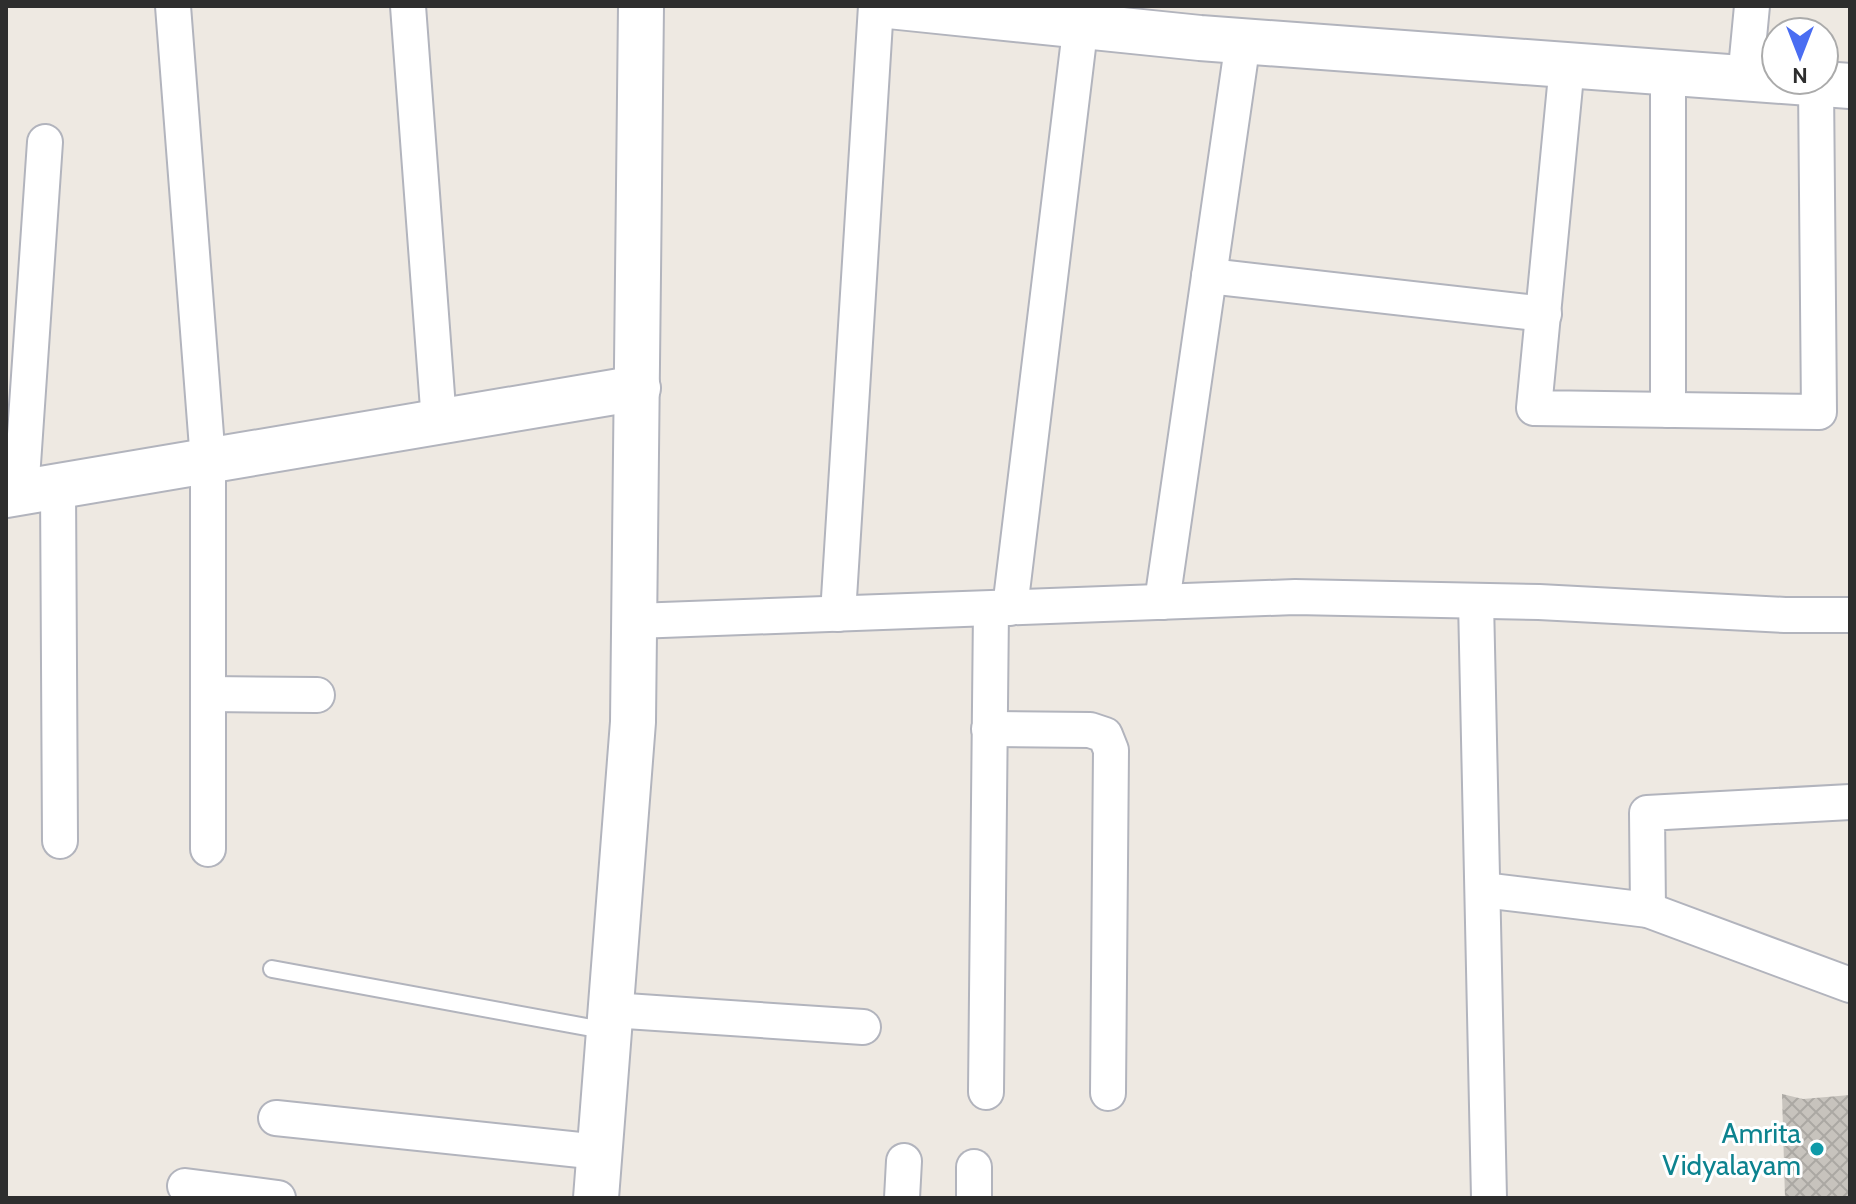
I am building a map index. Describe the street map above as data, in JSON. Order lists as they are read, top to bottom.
{
  "places": ["Amrita Vidyalayam"],
  "north": "bottom"
}
